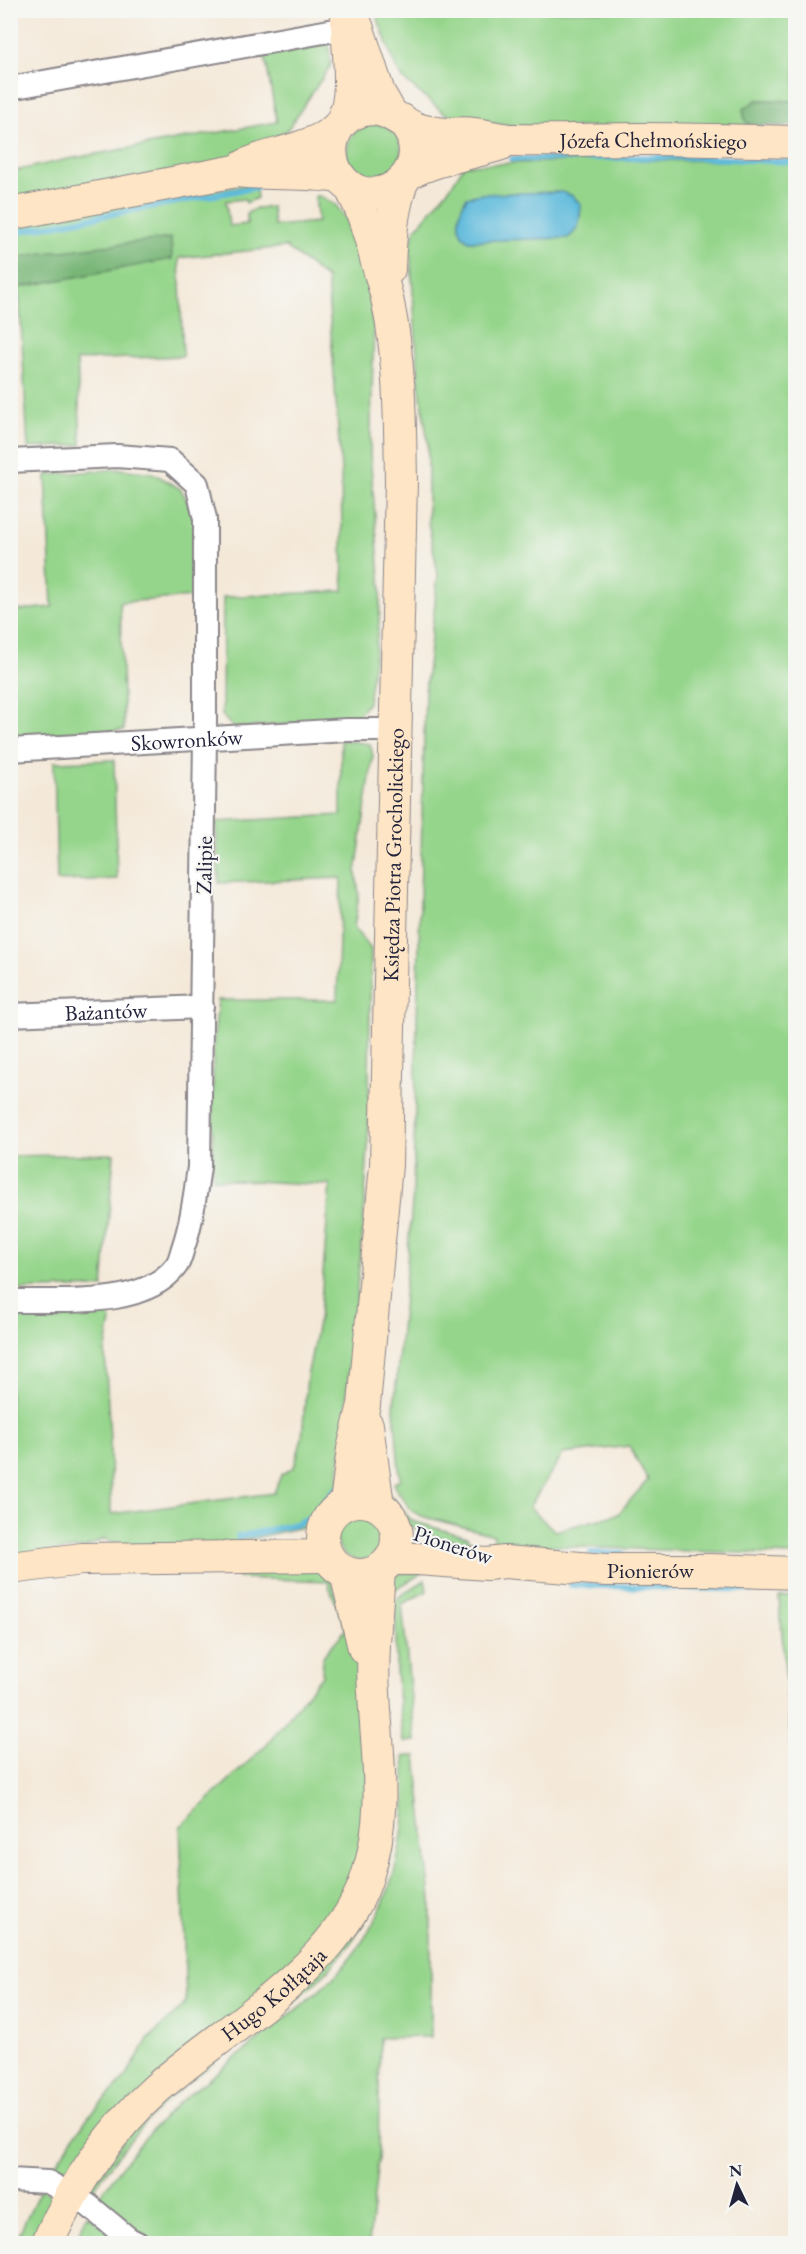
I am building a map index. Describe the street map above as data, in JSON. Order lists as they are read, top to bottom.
{
  "streets": {
    "street": [
      "Józefa Chełmońskiego",
      "Skowronków",
      "Księdza Piotra Grocholickiego",
      "Zalipie",
      "Bażantów",
      "Pionerów",
      "Pionierów",
      "Hugo Kołłątaja"
    ]
  },
  "crossings": [
    ["Józefa Chełmońskiego", "Księdza Piotra Grocholickiego"],
    ["Skowronków", "Księdza Piotra Grocholickiego"],
    ["Skowronków", "Zalipie"],
    ["Księdza Piotra Grocholickiego", "Pionerów"],
    ["Księdza Piotra Grocholickiego", "Hugo Kołłątaja"],
    ["Zalipie", "Bażantów"],
    ["Pionerów", "Pionierów"],
    ["Pionerów", "Hugo Kołłątaja"]
  ],
  "north": "top"
}
